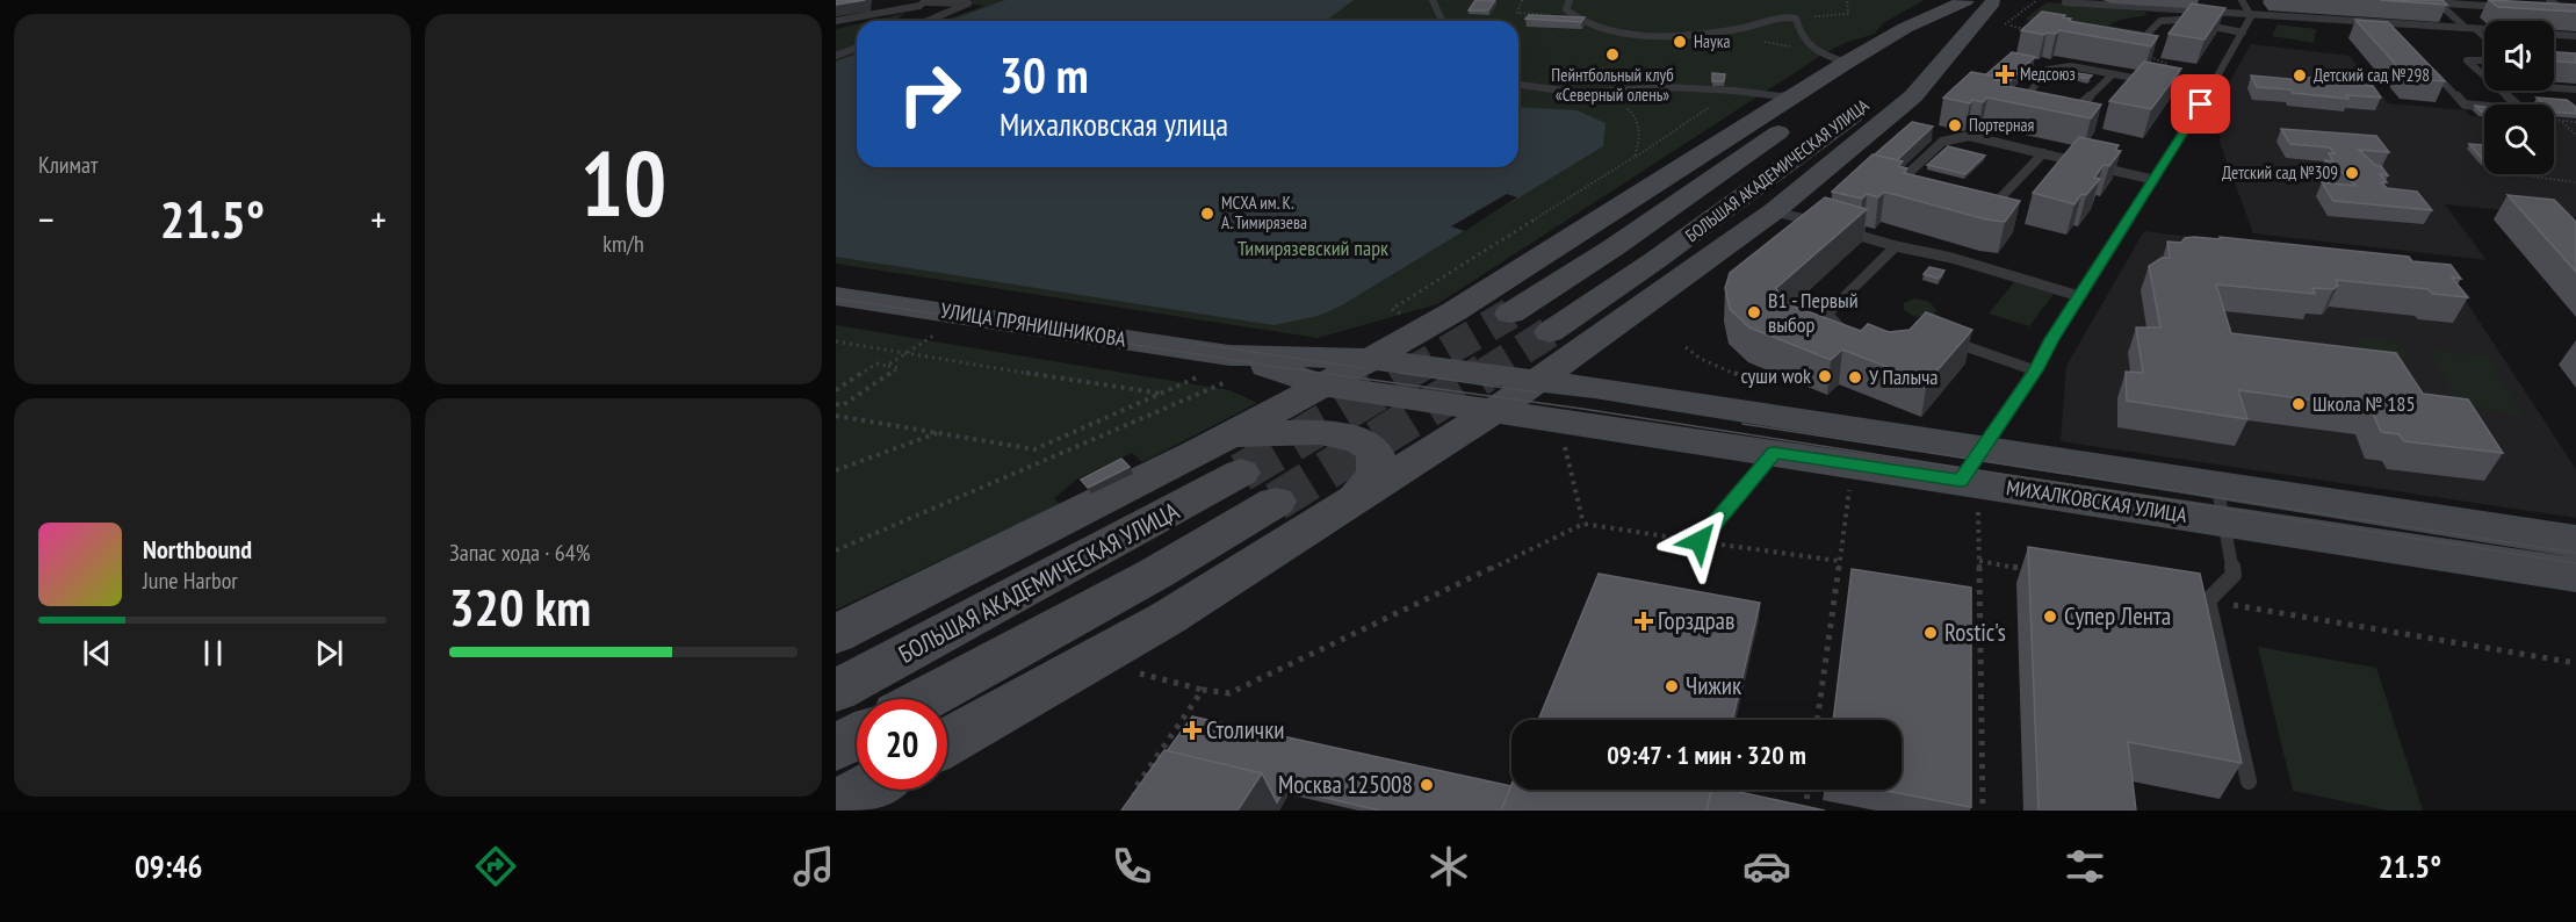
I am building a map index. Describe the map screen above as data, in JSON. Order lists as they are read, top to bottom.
{
  "streets": {
    "main road": ["БОЛЬШАЯ АКАДЕМИЧЕСКАЯ УЛИЦА", "УЛИЦА ПРЯНИШНИКОВА", "МИХАЛКОВСКАЯ УЛИЦА"]
  },
  "crossings": [
    ["УЛИЦА ПРЯНИШНИКОВА", "МИХАЛКОВСКАЯ УЛИЦА"]
  ],
  "parks": ["Тимирязевский парк"],
  "places": {
    "other": [
      "Наука",
      "Пейнтбольный клуб «Северный олень»",
      "Детский сад №298",
      "Портерная",
      "Детский сад №309",
      "МСХА им. К. А. Тимирязева",
      "В1 - Первый выбор",
      "суши wok",
      "У Палыча",
      "Школа № 185",
      "Супер Лента",
      "Rostic's",
      "Чижик",
      "Москва 125008"
    ],
    "health": ["Медсоюз", "Горздрав", "Столички"]
  },
  "page": {
    "tile": [
      "Климат",
      ["10", "km/h"],
      ["Запас хода · 64%", "320 km"]
    ],
    "turn": ["30 m", "Михалковская улица"],
    "heat": ["−", "21.5°", "+"],
    "song": ["Northbound", "June Harbor"],
    "limit": "20",
    "trip": "09:47 · 1 мин · 320 m",
    "tabs": ["09:46", "21.5°"]
  }
}
